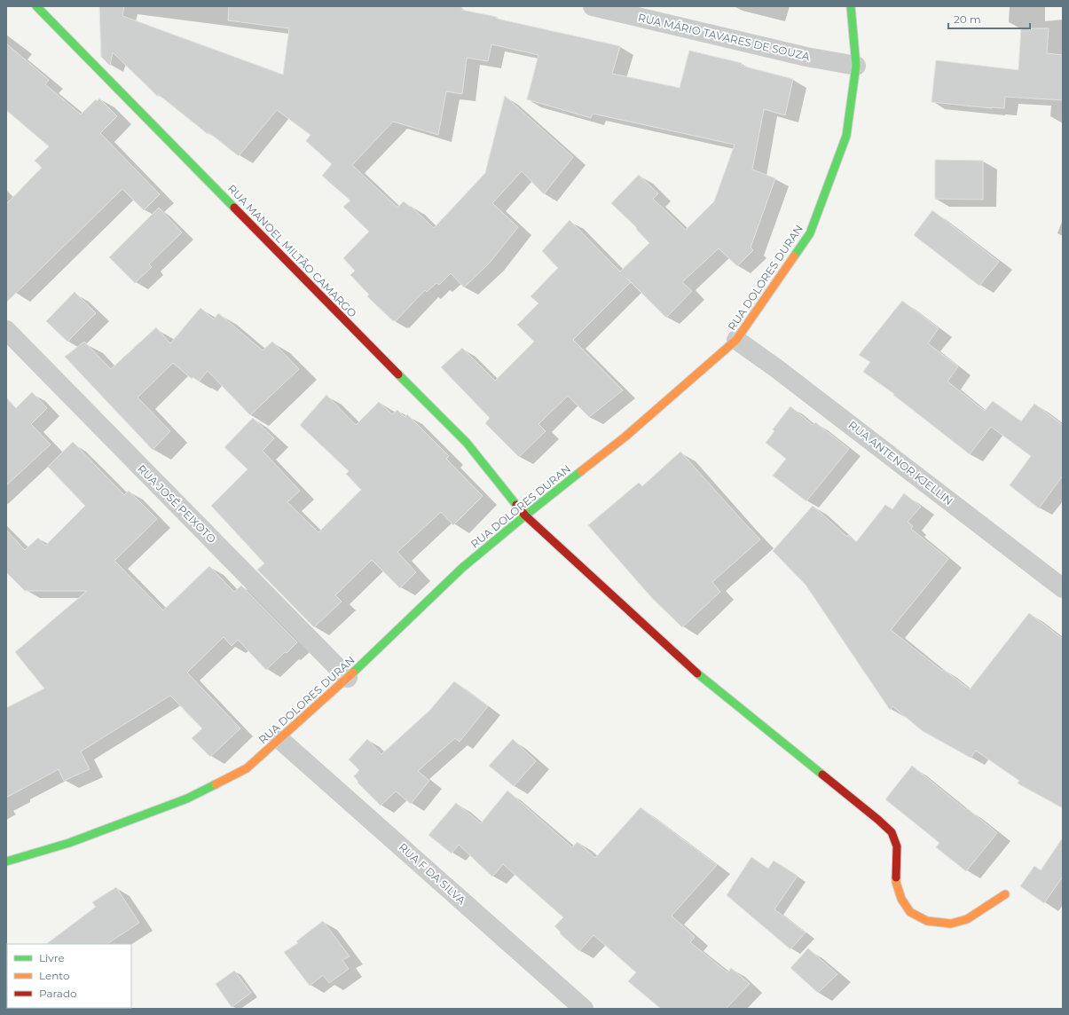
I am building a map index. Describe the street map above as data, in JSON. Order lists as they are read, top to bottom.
{
  "streets": {
    "street": [
      "RUA MÁRIO TAVARES DE SOUZA",
      "RUA MANOEL MILTÃO CAMARGO",
      "RUA DOLORES DURAN",
      "RUA ANTENOR KJELLIN",
      "RUA JOSÉ PEIXOTO",
      "RUA F DA SILVA"
    ]
  },
  "crossings": [
    ["RUA MÁRIO TAVARES DE SOUZA", "RUA DOLORES DURAN"],
    ["RUA MANOEL MILTÃO CAMARGO", "RUA DOLORES DURAN"],
    ["RUA DOLORES DURAN", "RUA ANTENOR KJELLIN"],
    ["RUA DOLORES DURAN", "RUA JOSÉ PEIXOTO"],
    ["RUA DOLORES DURAN", "RUA F DA SILVA"]
  ],
  "legend": ["Livre", "Lento", "Parado"],
  "scale_bar": "20 m"
}
